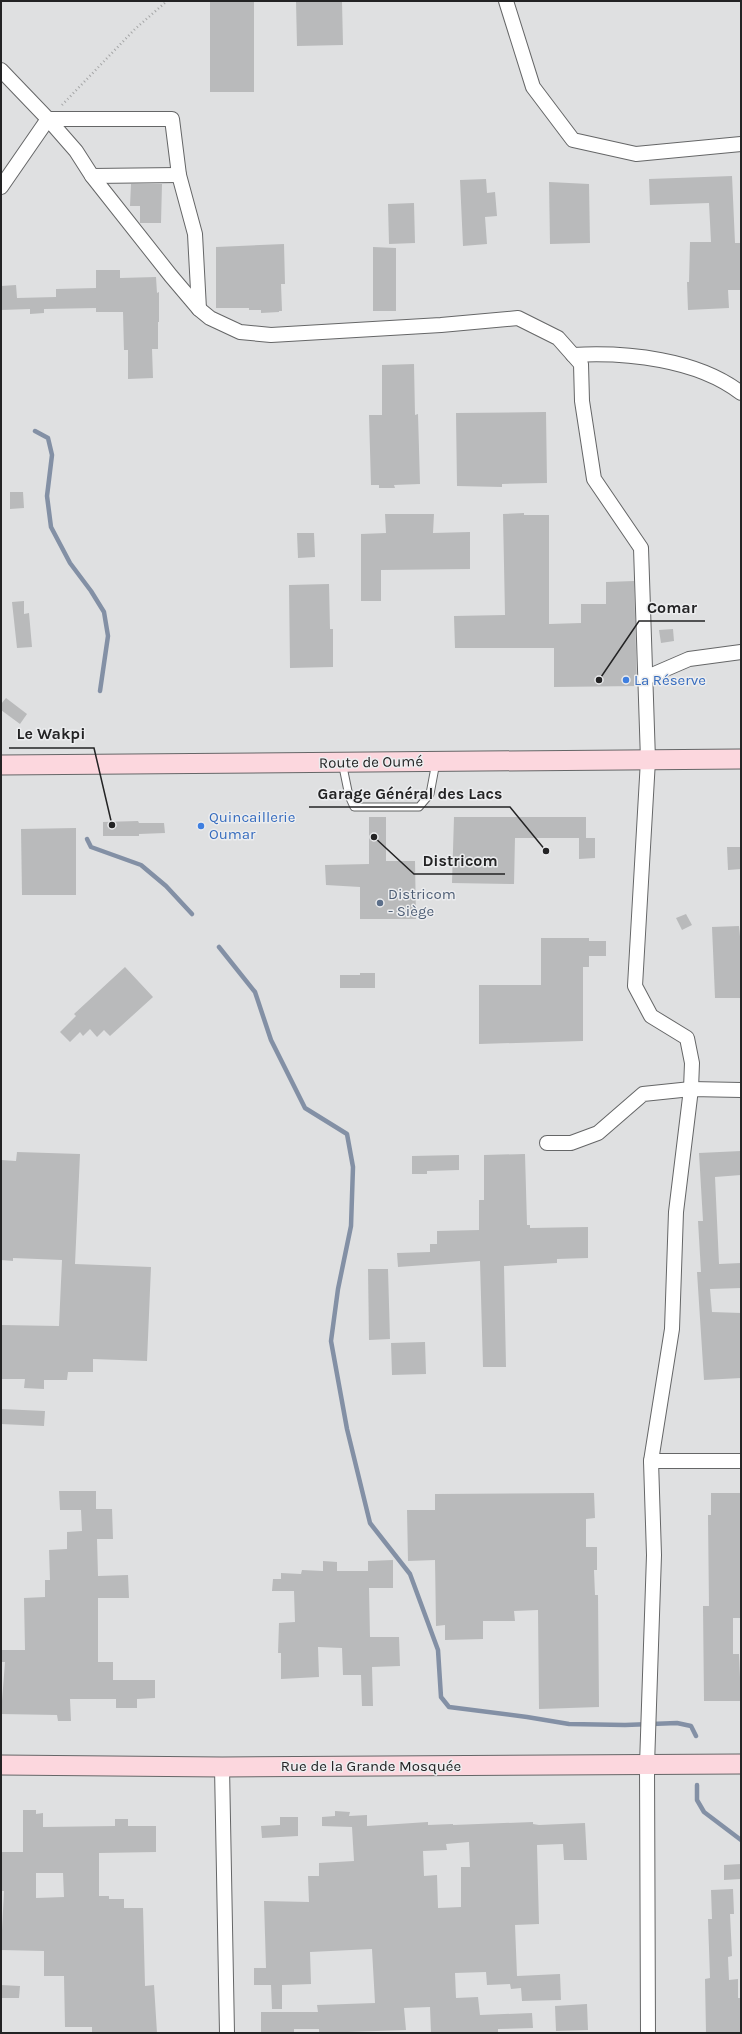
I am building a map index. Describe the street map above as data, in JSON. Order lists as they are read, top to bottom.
{
  "streets": {
    "main road": ["Route de Oumé", "Rue de la Grande Mosquée"]
  },
  "places": [
    "Comar",
    "La Réserve",
    "Le Wakpi",
    "Quincaillerie Oumar",
    "Districom",
    "Garage Général des Lacs",
    "Districom - Siège"
  ]
}
